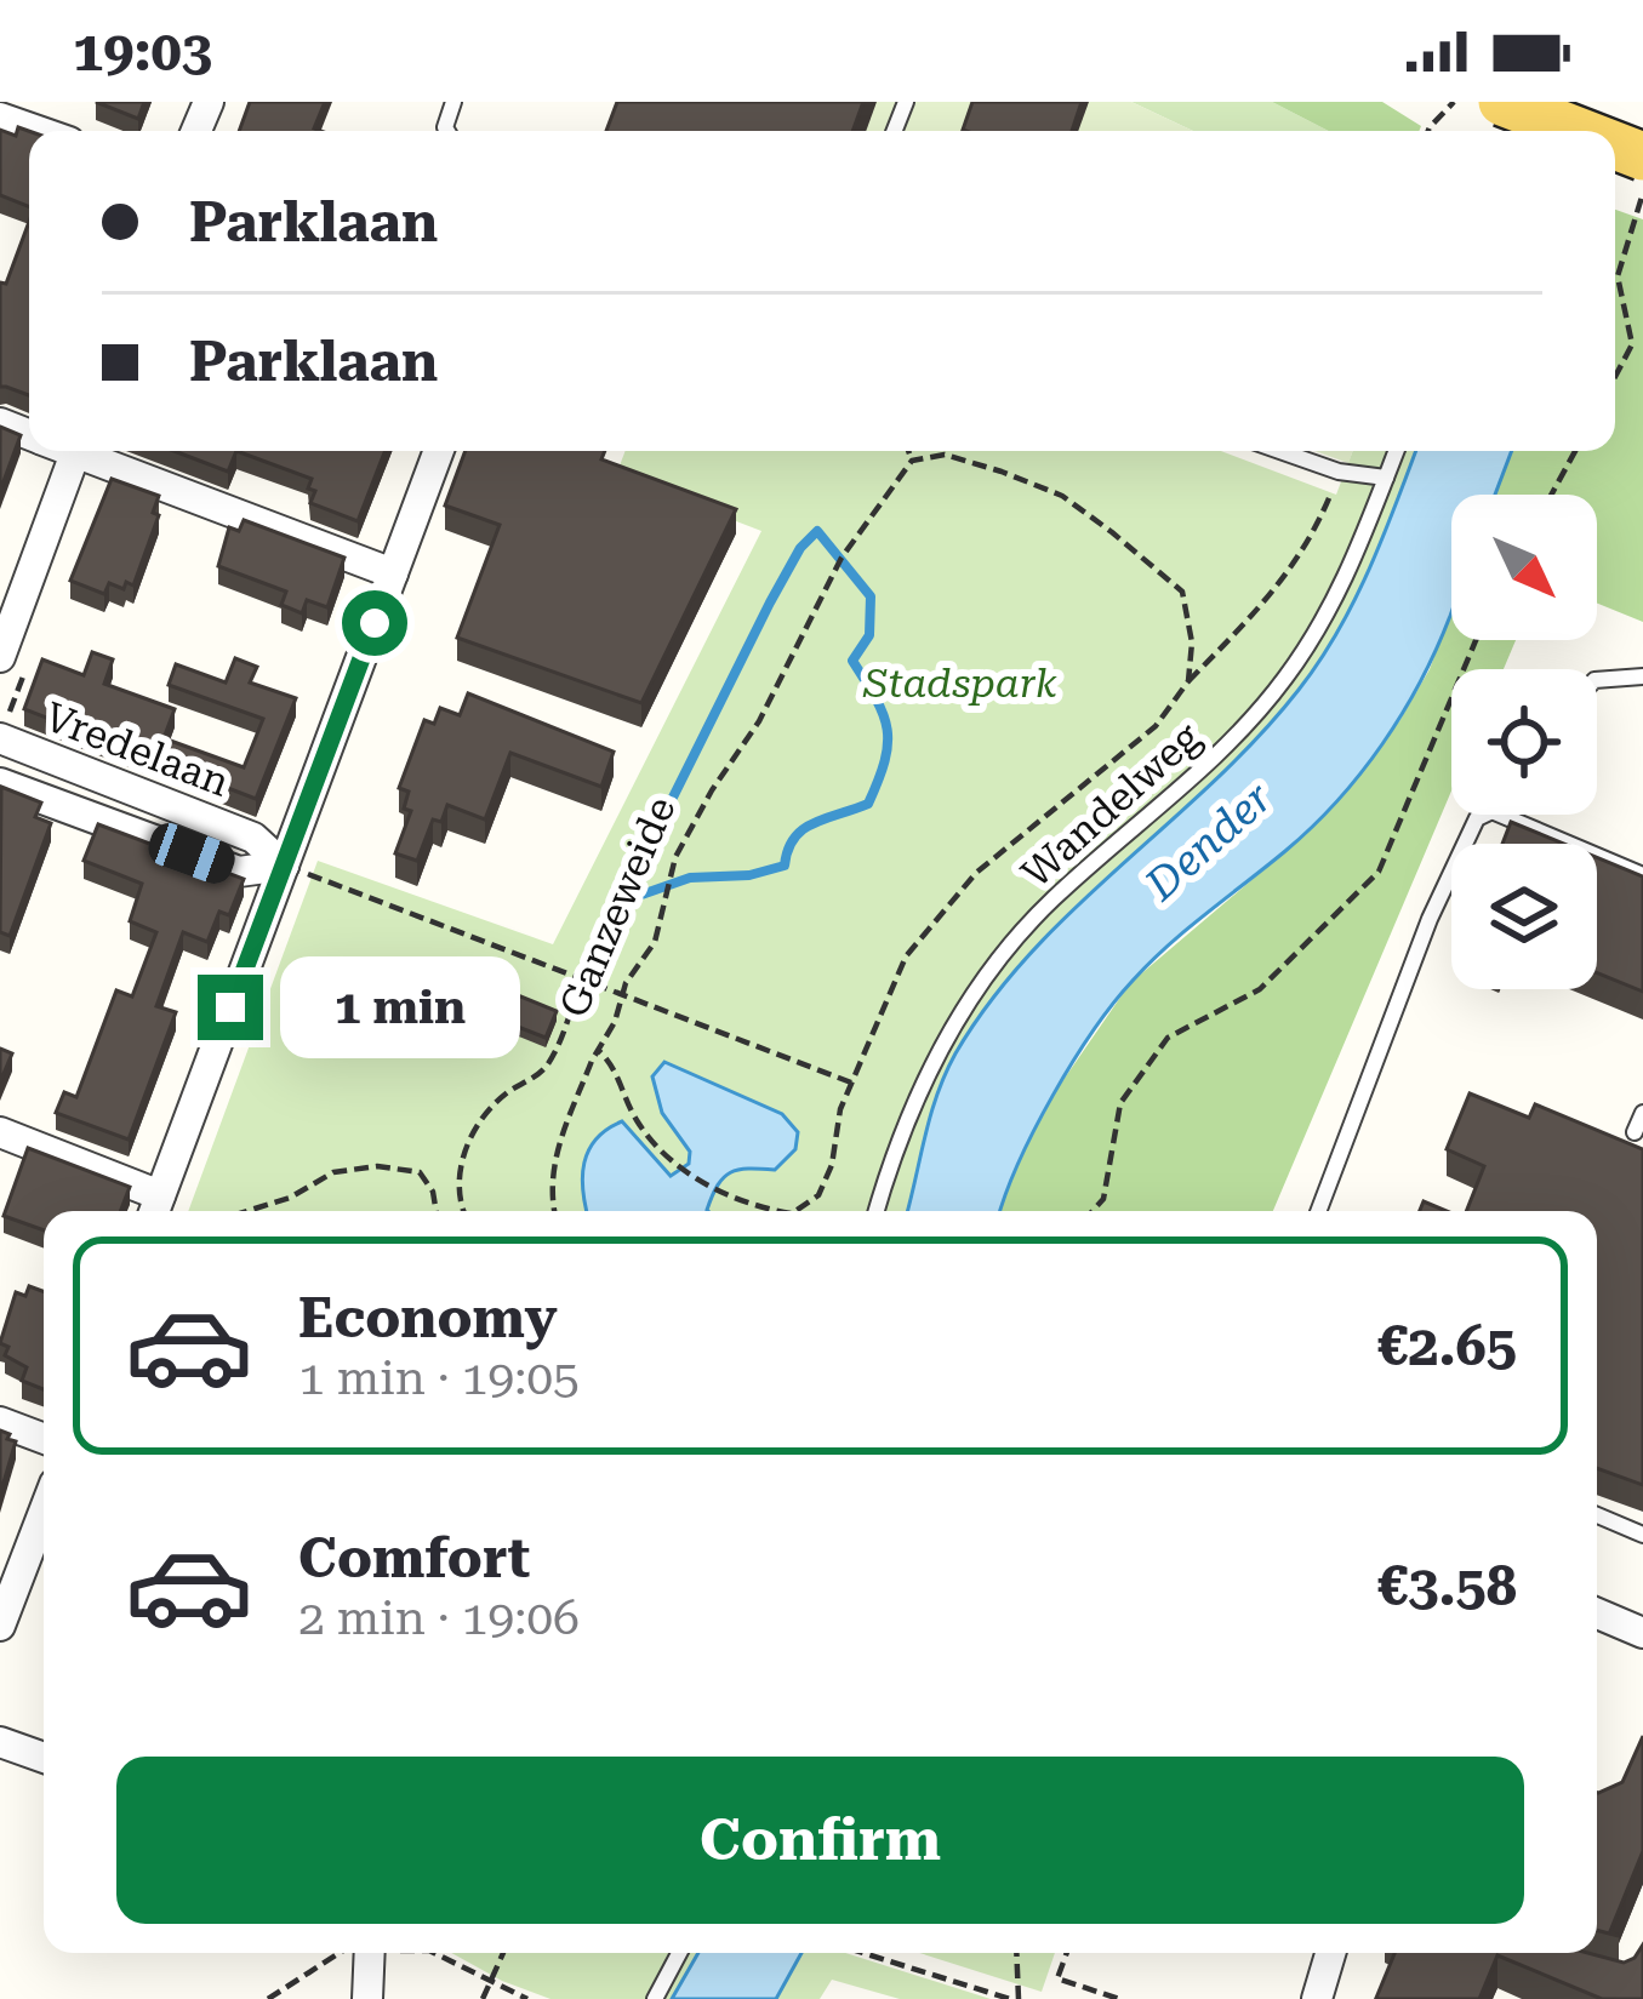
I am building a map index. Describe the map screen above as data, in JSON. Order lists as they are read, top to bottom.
{
  "streets": {
    "street": ["Vredelaan"],
    "lane": ["Wandelweg"],
    "path": ["Ganzeweide"]
  },
  "water": ["Dender"],
  "parks": ["Stadspark"],
  "north": "bottom right",
  "page": {
    "status": "19:03",
    "banner": ["Parklaan", "Parklaan"],
    "bubble": "1 min",
    "list": [
      {
        "name": "Economy",
        "note": "1 min · 19:05",
        "value": "€2.65"
      },
      {
        "name": "Comfort",
        "note": "2 min · 19:06",
        "value": "€3.58"
      }
    ],
    "buttons": "Confirm"
  }
}
